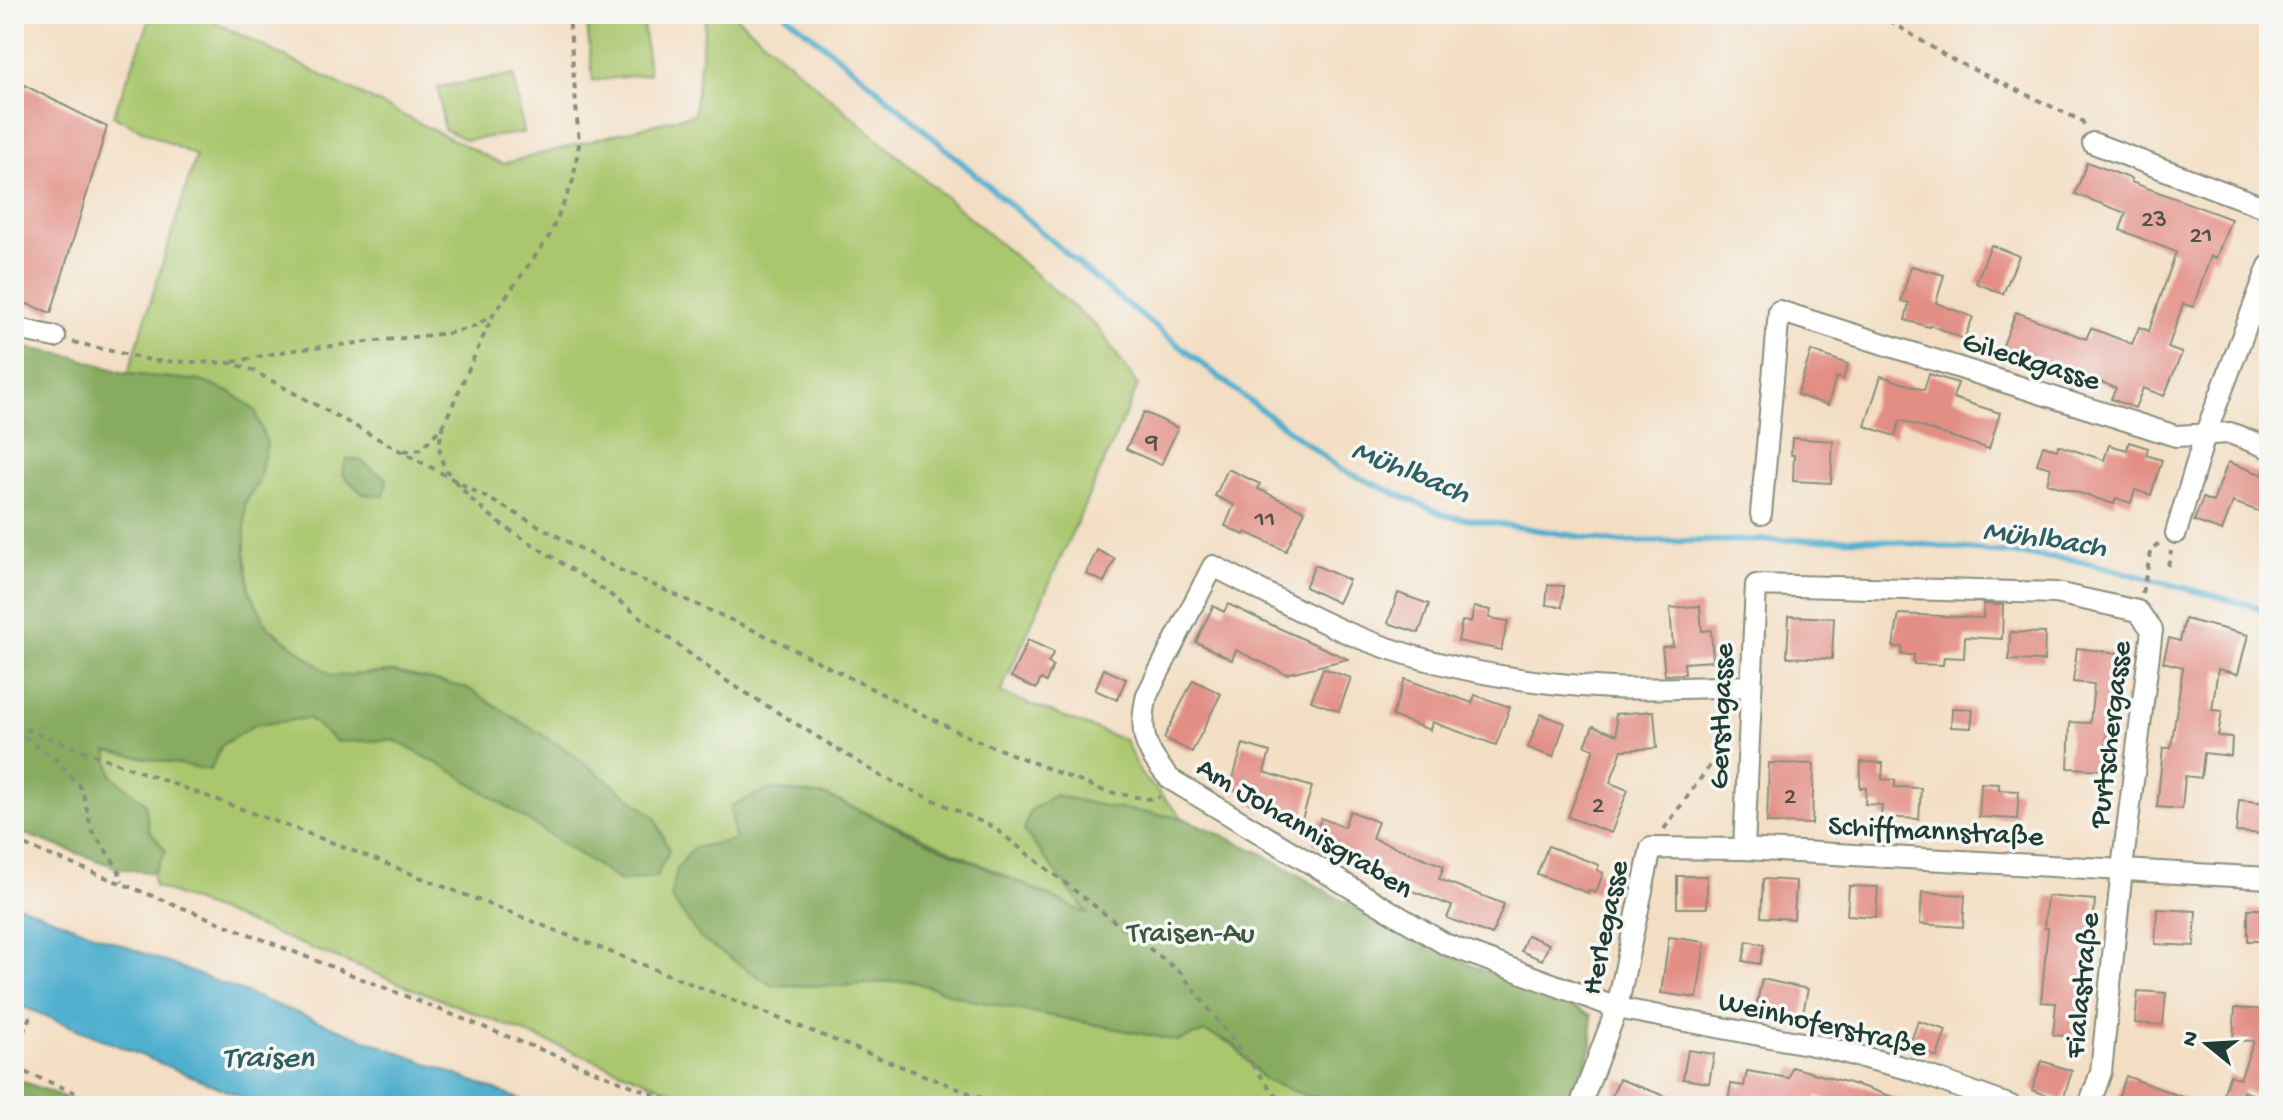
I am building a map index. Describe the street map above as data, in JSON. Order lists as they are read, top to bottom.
{
  "streets": {
    "street": [
      "Gileckgasse",
      "Gerstlgasse",
      "Purtschergasse",
      "Am Johannisgraben",
      "Schiffmannstraße",
      "Herlegasse",
      "Fialastraße",
      "Weinhoferstraße"
    ]
  },
  "crossings": [
    ["Gerstlgasse", "Purtschergasse"],
    ["Gerstlgasse", "Am Johannisgraben"],
    ["Gerstlgasse", "Schiffmannstraße"],
    ["Gerstlgasse", "Herlegasse"],
    ["Purtschergasse", "Schiffmannstraße"],
    ["Purtschergasse", "Fialastraße"],
    ["Am Johannisgraben", "Herlegasse"],
    ["Am Johannisgraben", "Weinhoferstraße"],
    ["Schiffmannstraße", "Herlegasse"],
    ["Schiffmannstraße", "Fialastraße"],
    ["Herlegasse", "Weinhoferstraße"]
  ],
  "water": ["Mühlbach", "Traisen"],
  "parks": ["Traisen-Au"],
  "house_numbers": [
    "23",
    "21",
    "9",
    "11",
    "2",
    "2"
  ],
  "north": "left"
}
